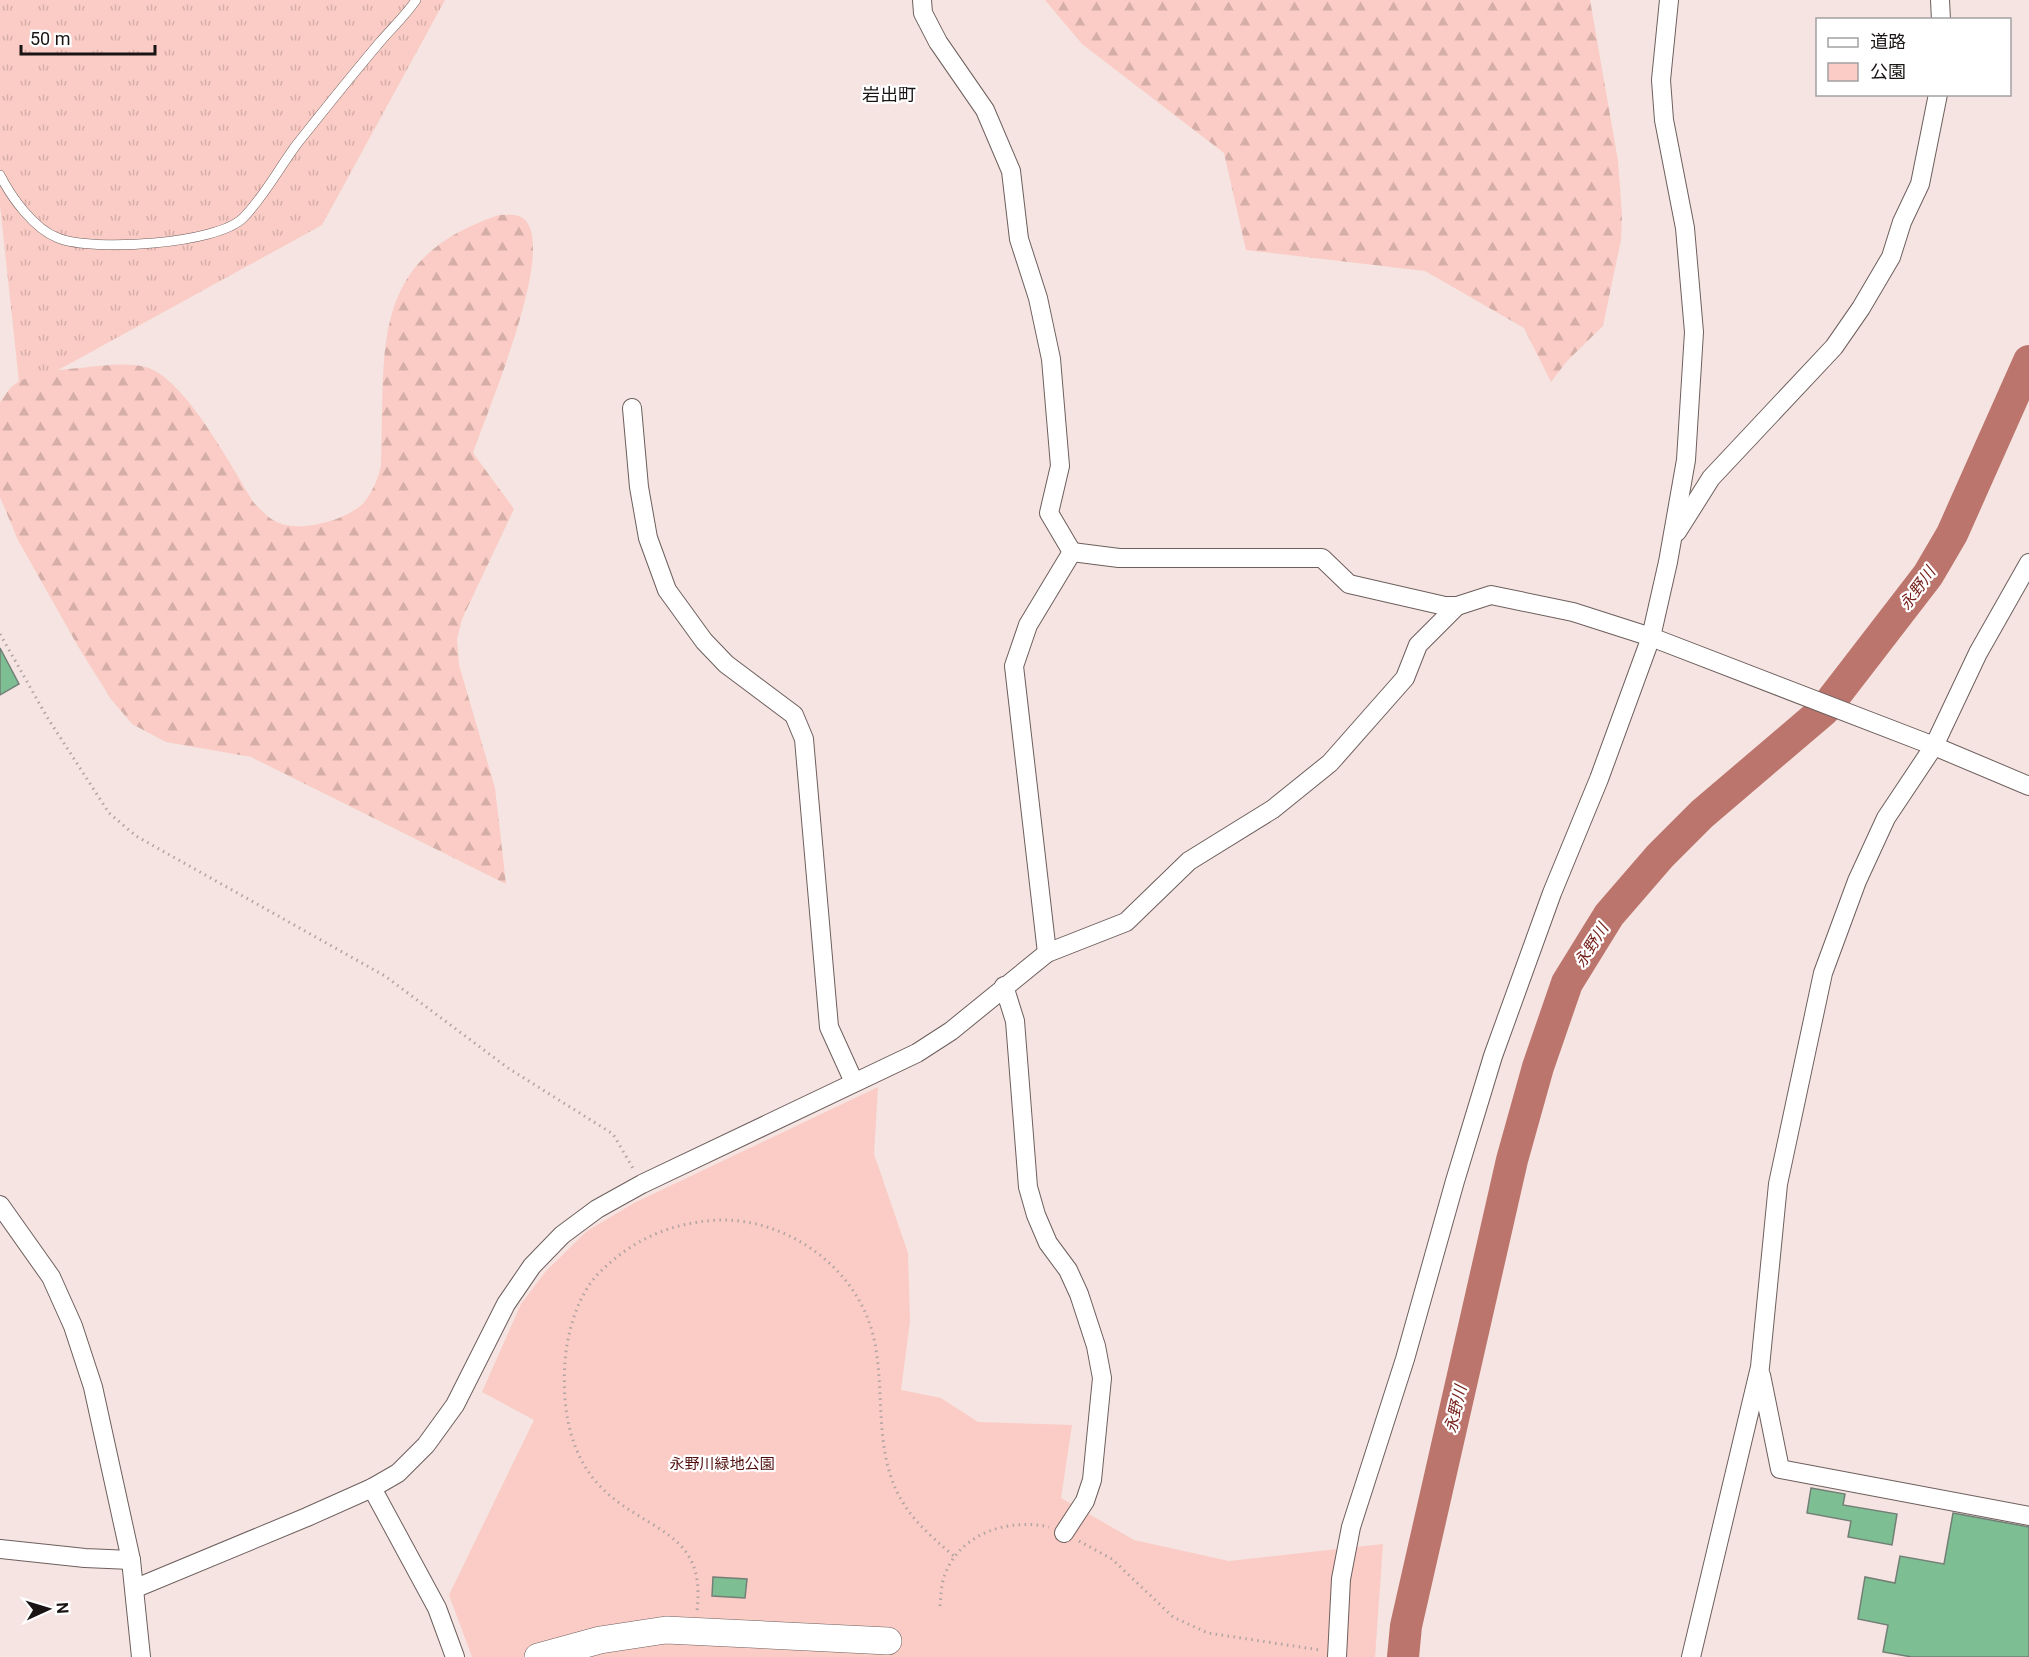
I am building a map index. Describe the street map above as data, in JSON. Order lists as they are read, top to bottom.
{
  "districts": ["岩出町"],
  "water": ["永野川"],
  "parks": ["永野川緑地公園"],
  "legend": ["道路", "公園"],
  "scale_bar": "50 m",
  "north": "right"
}
